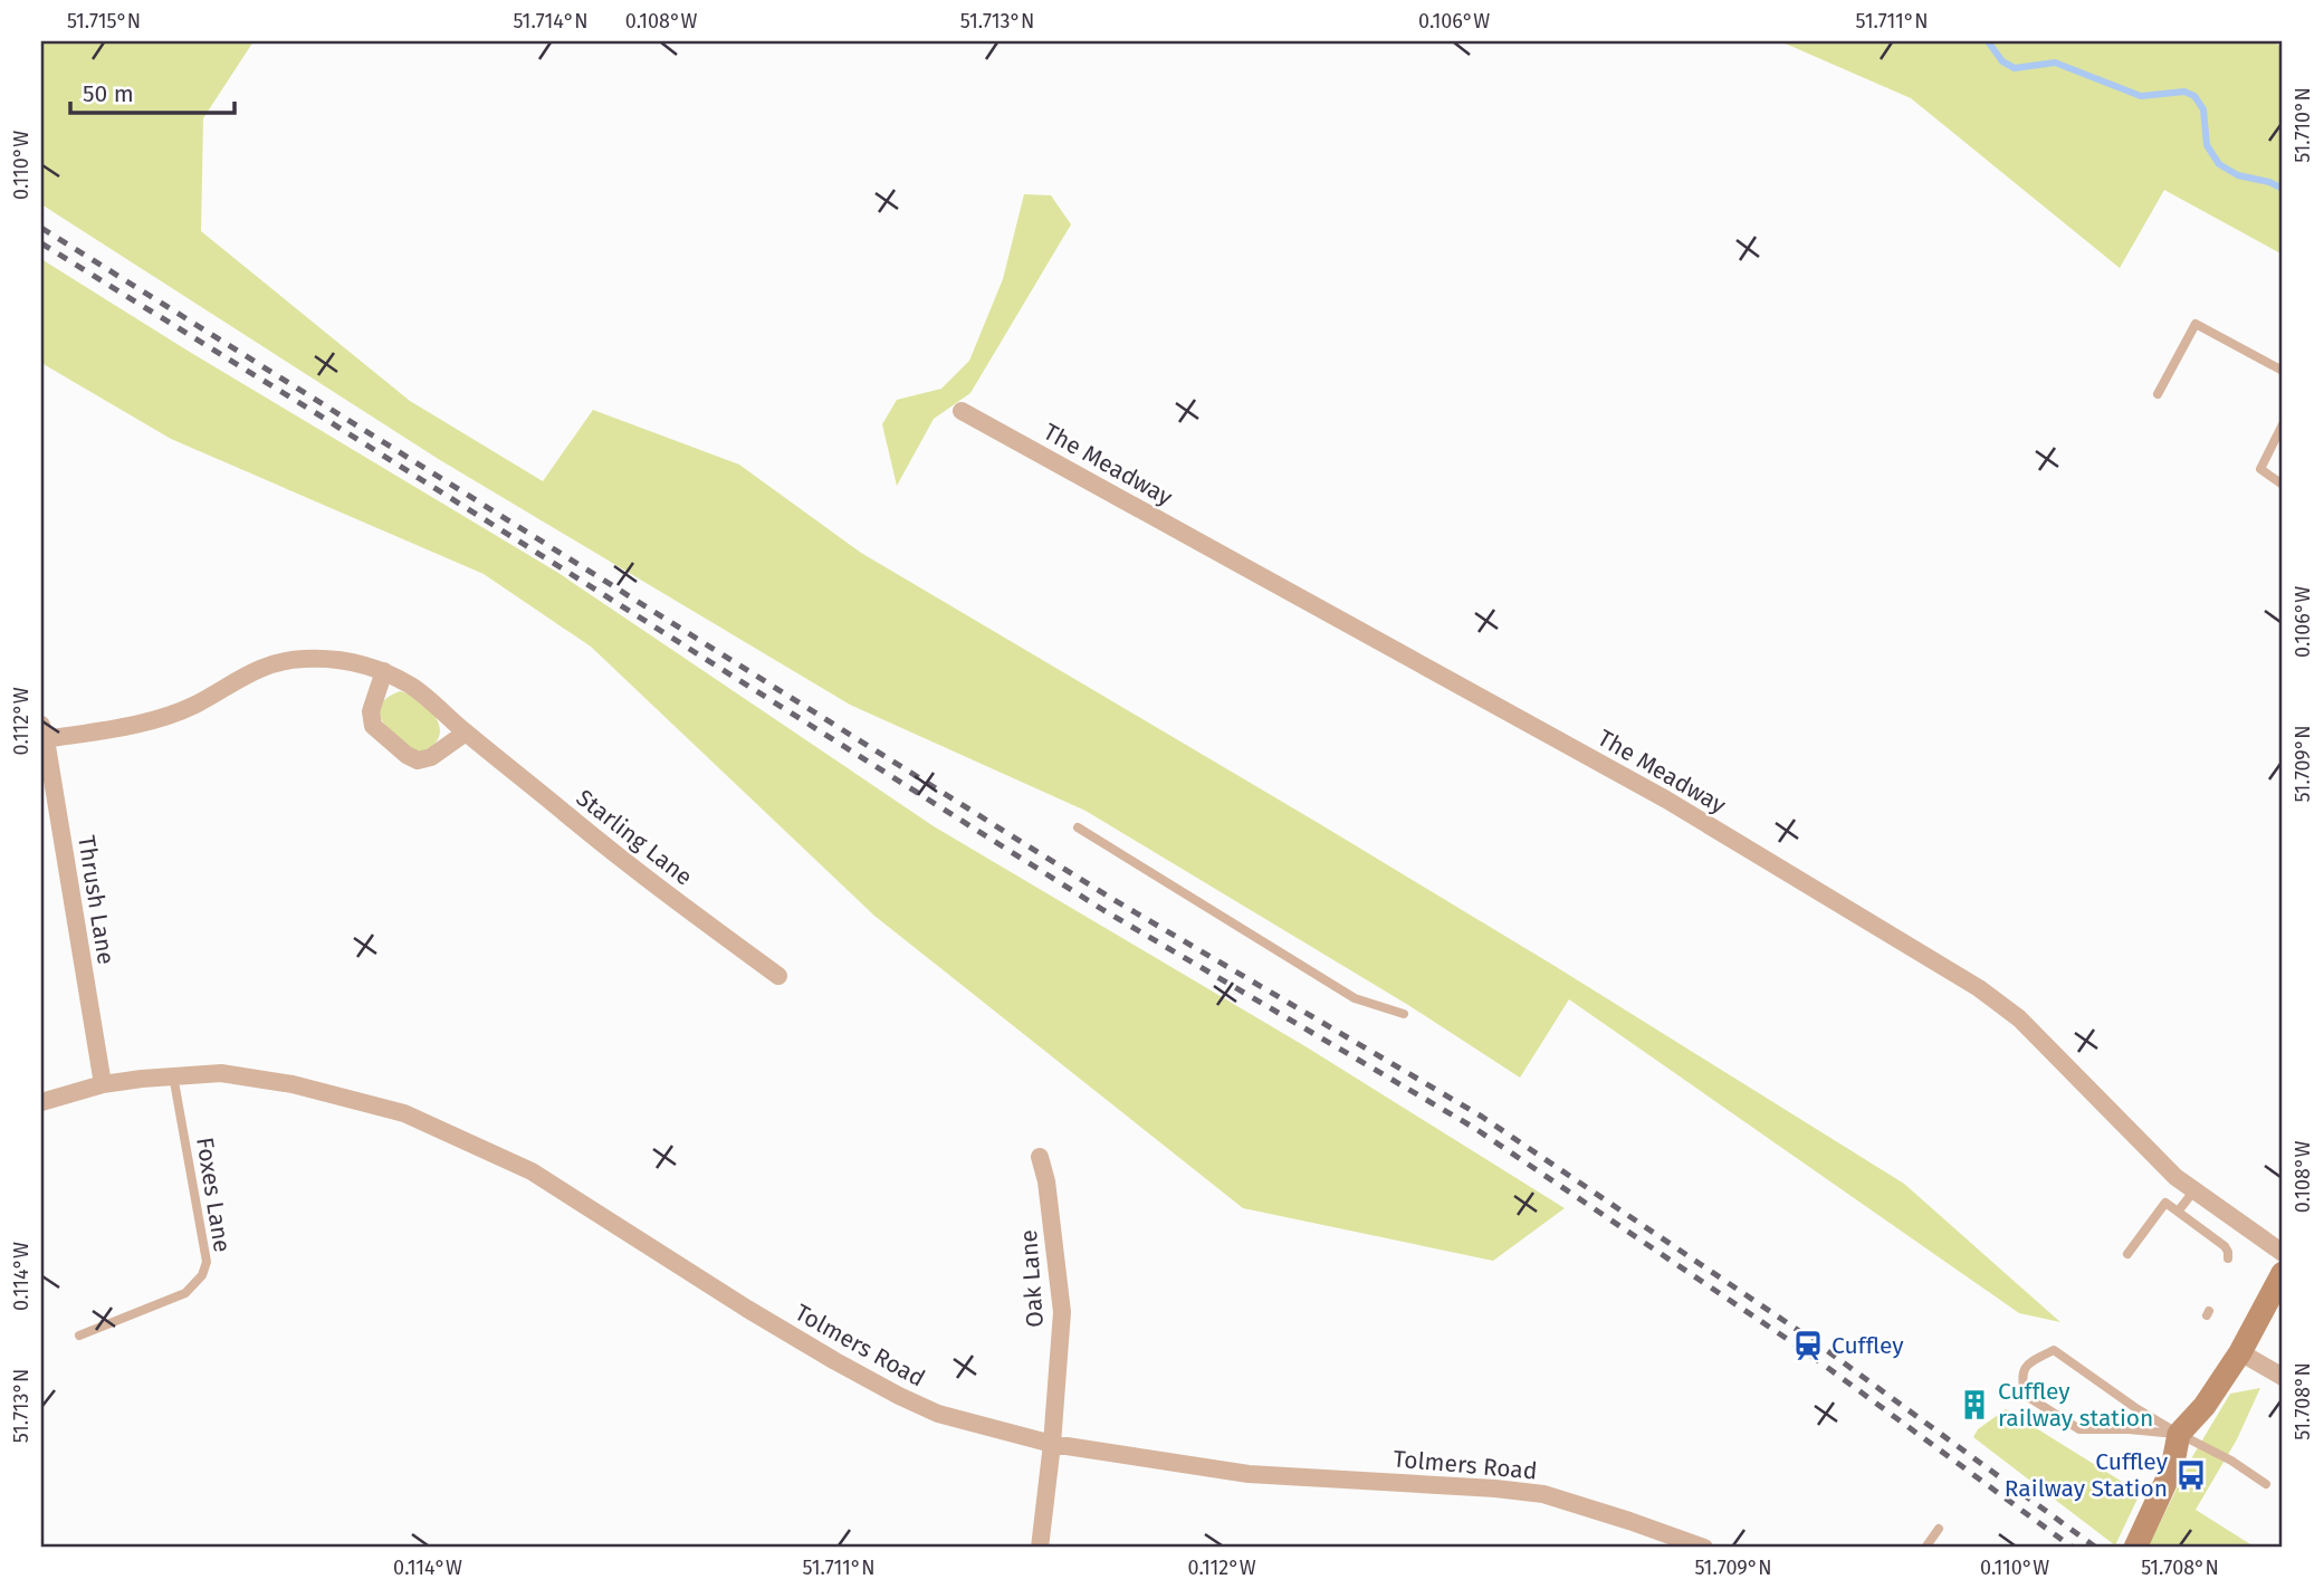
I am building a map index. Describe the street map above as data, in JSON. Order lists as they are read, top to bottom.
{
  "streets": {
    "street": [
      "The Meadway",
      "Starling Lane",
      "Thrush Lane",
      "Oak Lane",
      "Tolmers Road"
    ],
    "lane": ["Foxes Lane"]
  },
  "crossings": [
    ["Starling Lane", "Thrush Lane"],
    ["Thrush Lane", "Tolmers Road"],
    ["Foxes Lane", "Tolmers Road"],
    ["Oak Lane", "Tolmers Road"]
  ],
  "places": {
    "station": ["Cuffley"],
    "building": ["Cuffley railway station"],
    "bus stop": ["Cuffley Railway Station"]
  },
  "scale_bar": "50 m",
  "coordinates": [
    "51.715°N",
    "51.714°N",
    "0.108°W",
    "51.713°N",
    "0.106°W",
    "51.711°N",
    "51.710°N",
    "0.110°W",
    "0.112°W",
    "51.709°N",
    "0.114°W",
    "51.708°N"
  ]
}
